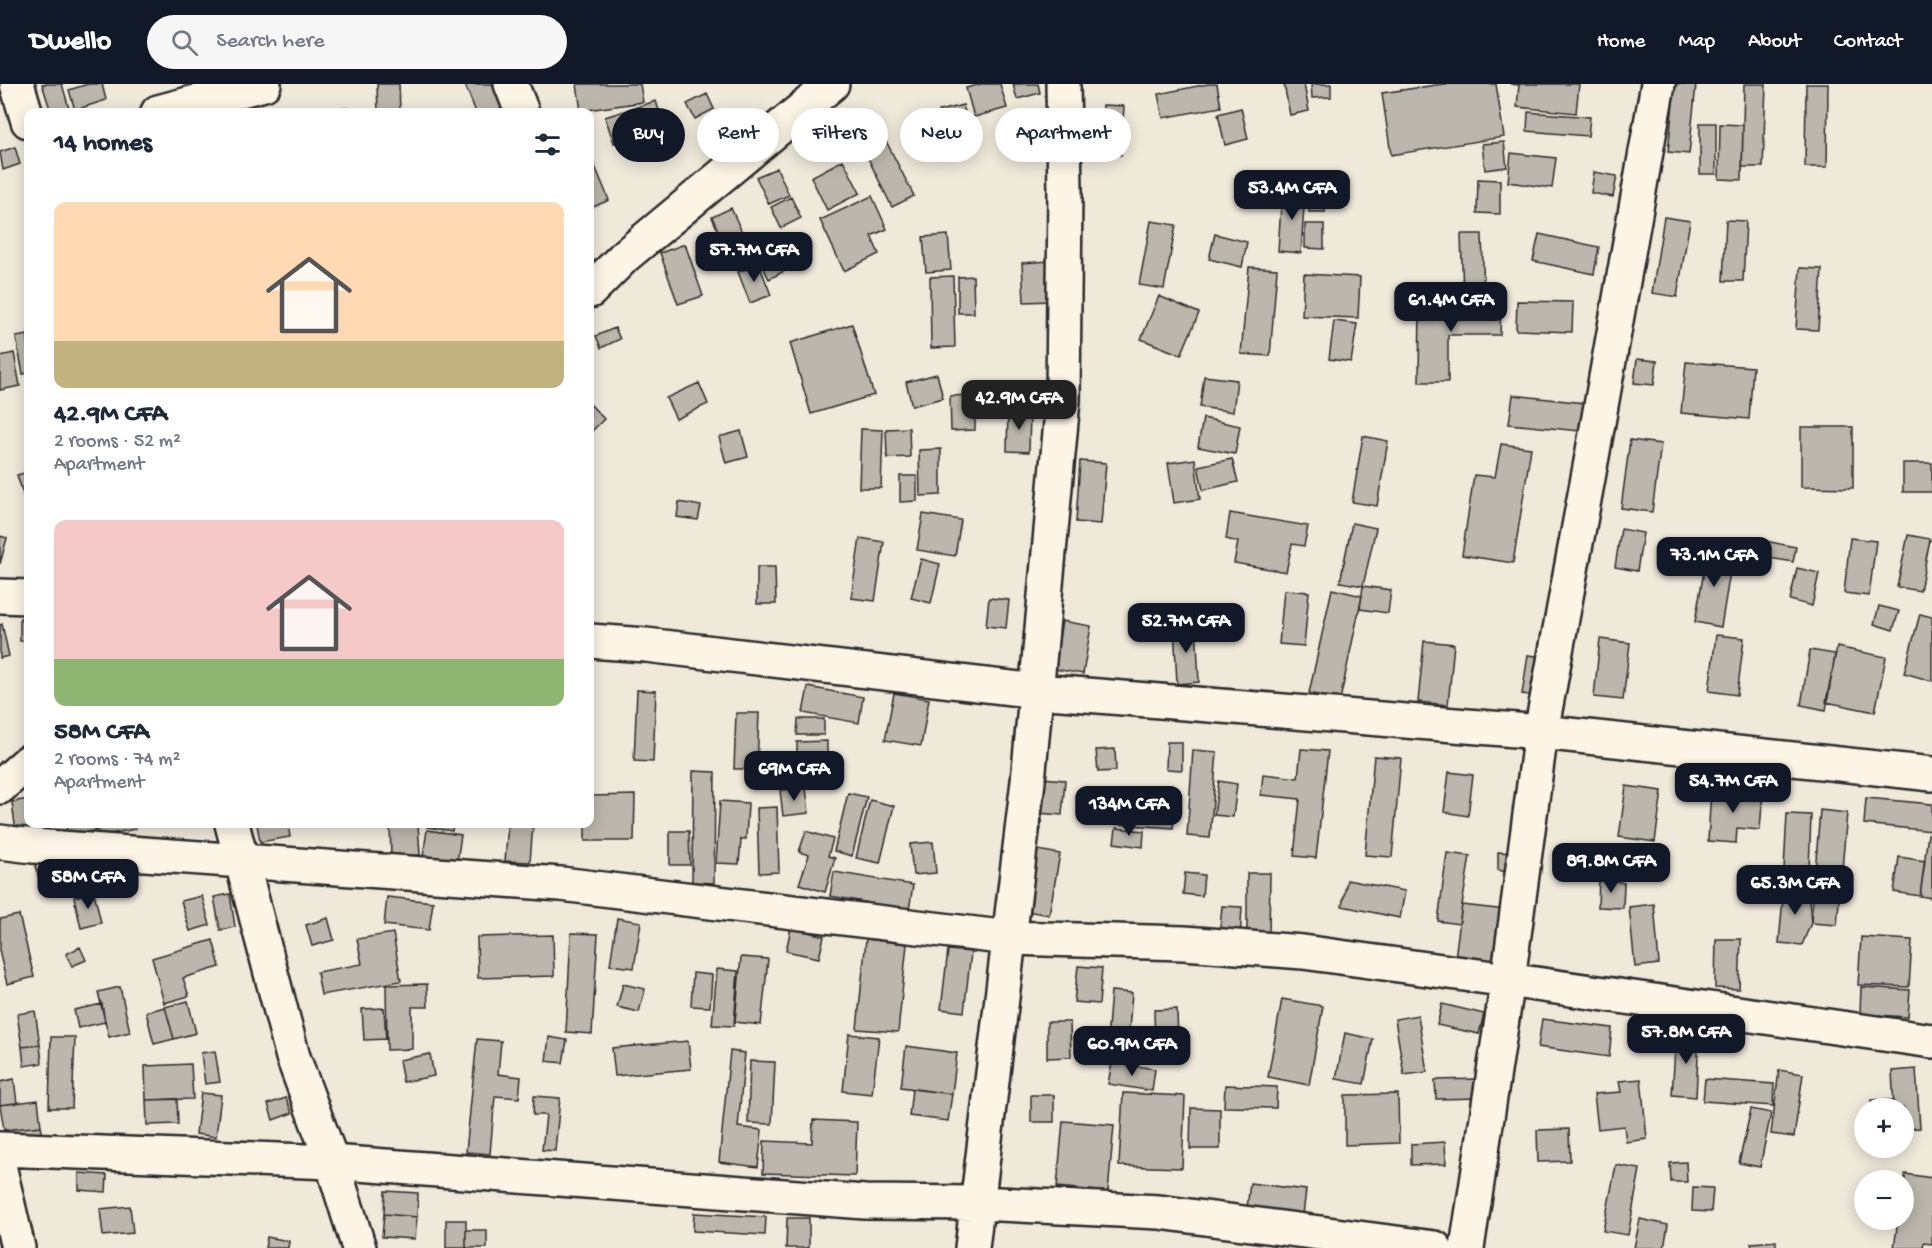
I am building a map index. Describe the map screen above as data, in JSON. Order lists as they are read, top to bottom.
{
  "page": {
    "header": "Dwello",
    "search": "Search here",
    "nav": [
      "Home",
      "Map",
      "About",
      "Contact"
    ],
    "chip": [
      "Buy",
      "Rent",
      "Filters",
      "New",
      "Apartment"
    ],
    "heading": "14 homes",
    "price": [
      "53.4M CFA",
      "57.7M CFA",
      "61.4M CFA",
      "42.9M CFA",
      "73.1M CFA",
      "52.7M CFA",
      "69M CFA",
      "54.7M CFA",
      "134M CFA",
      "89.8M CFA",
      "58M CFA",
      "65.3M CFA",
      "57.8M CFA",
      "60.9M CFA"
    ],
    "list": [
      {
        "name": "42.9M CFA",
        "note": "2 rooms · 52 m² · Apartment"
      },
      {
        "name": "58M CFA",
        "note": "2 rooms · 74 m² · Apartment"
      }
    ],
    "map_buttons": ["+", "−"]
  }
}
